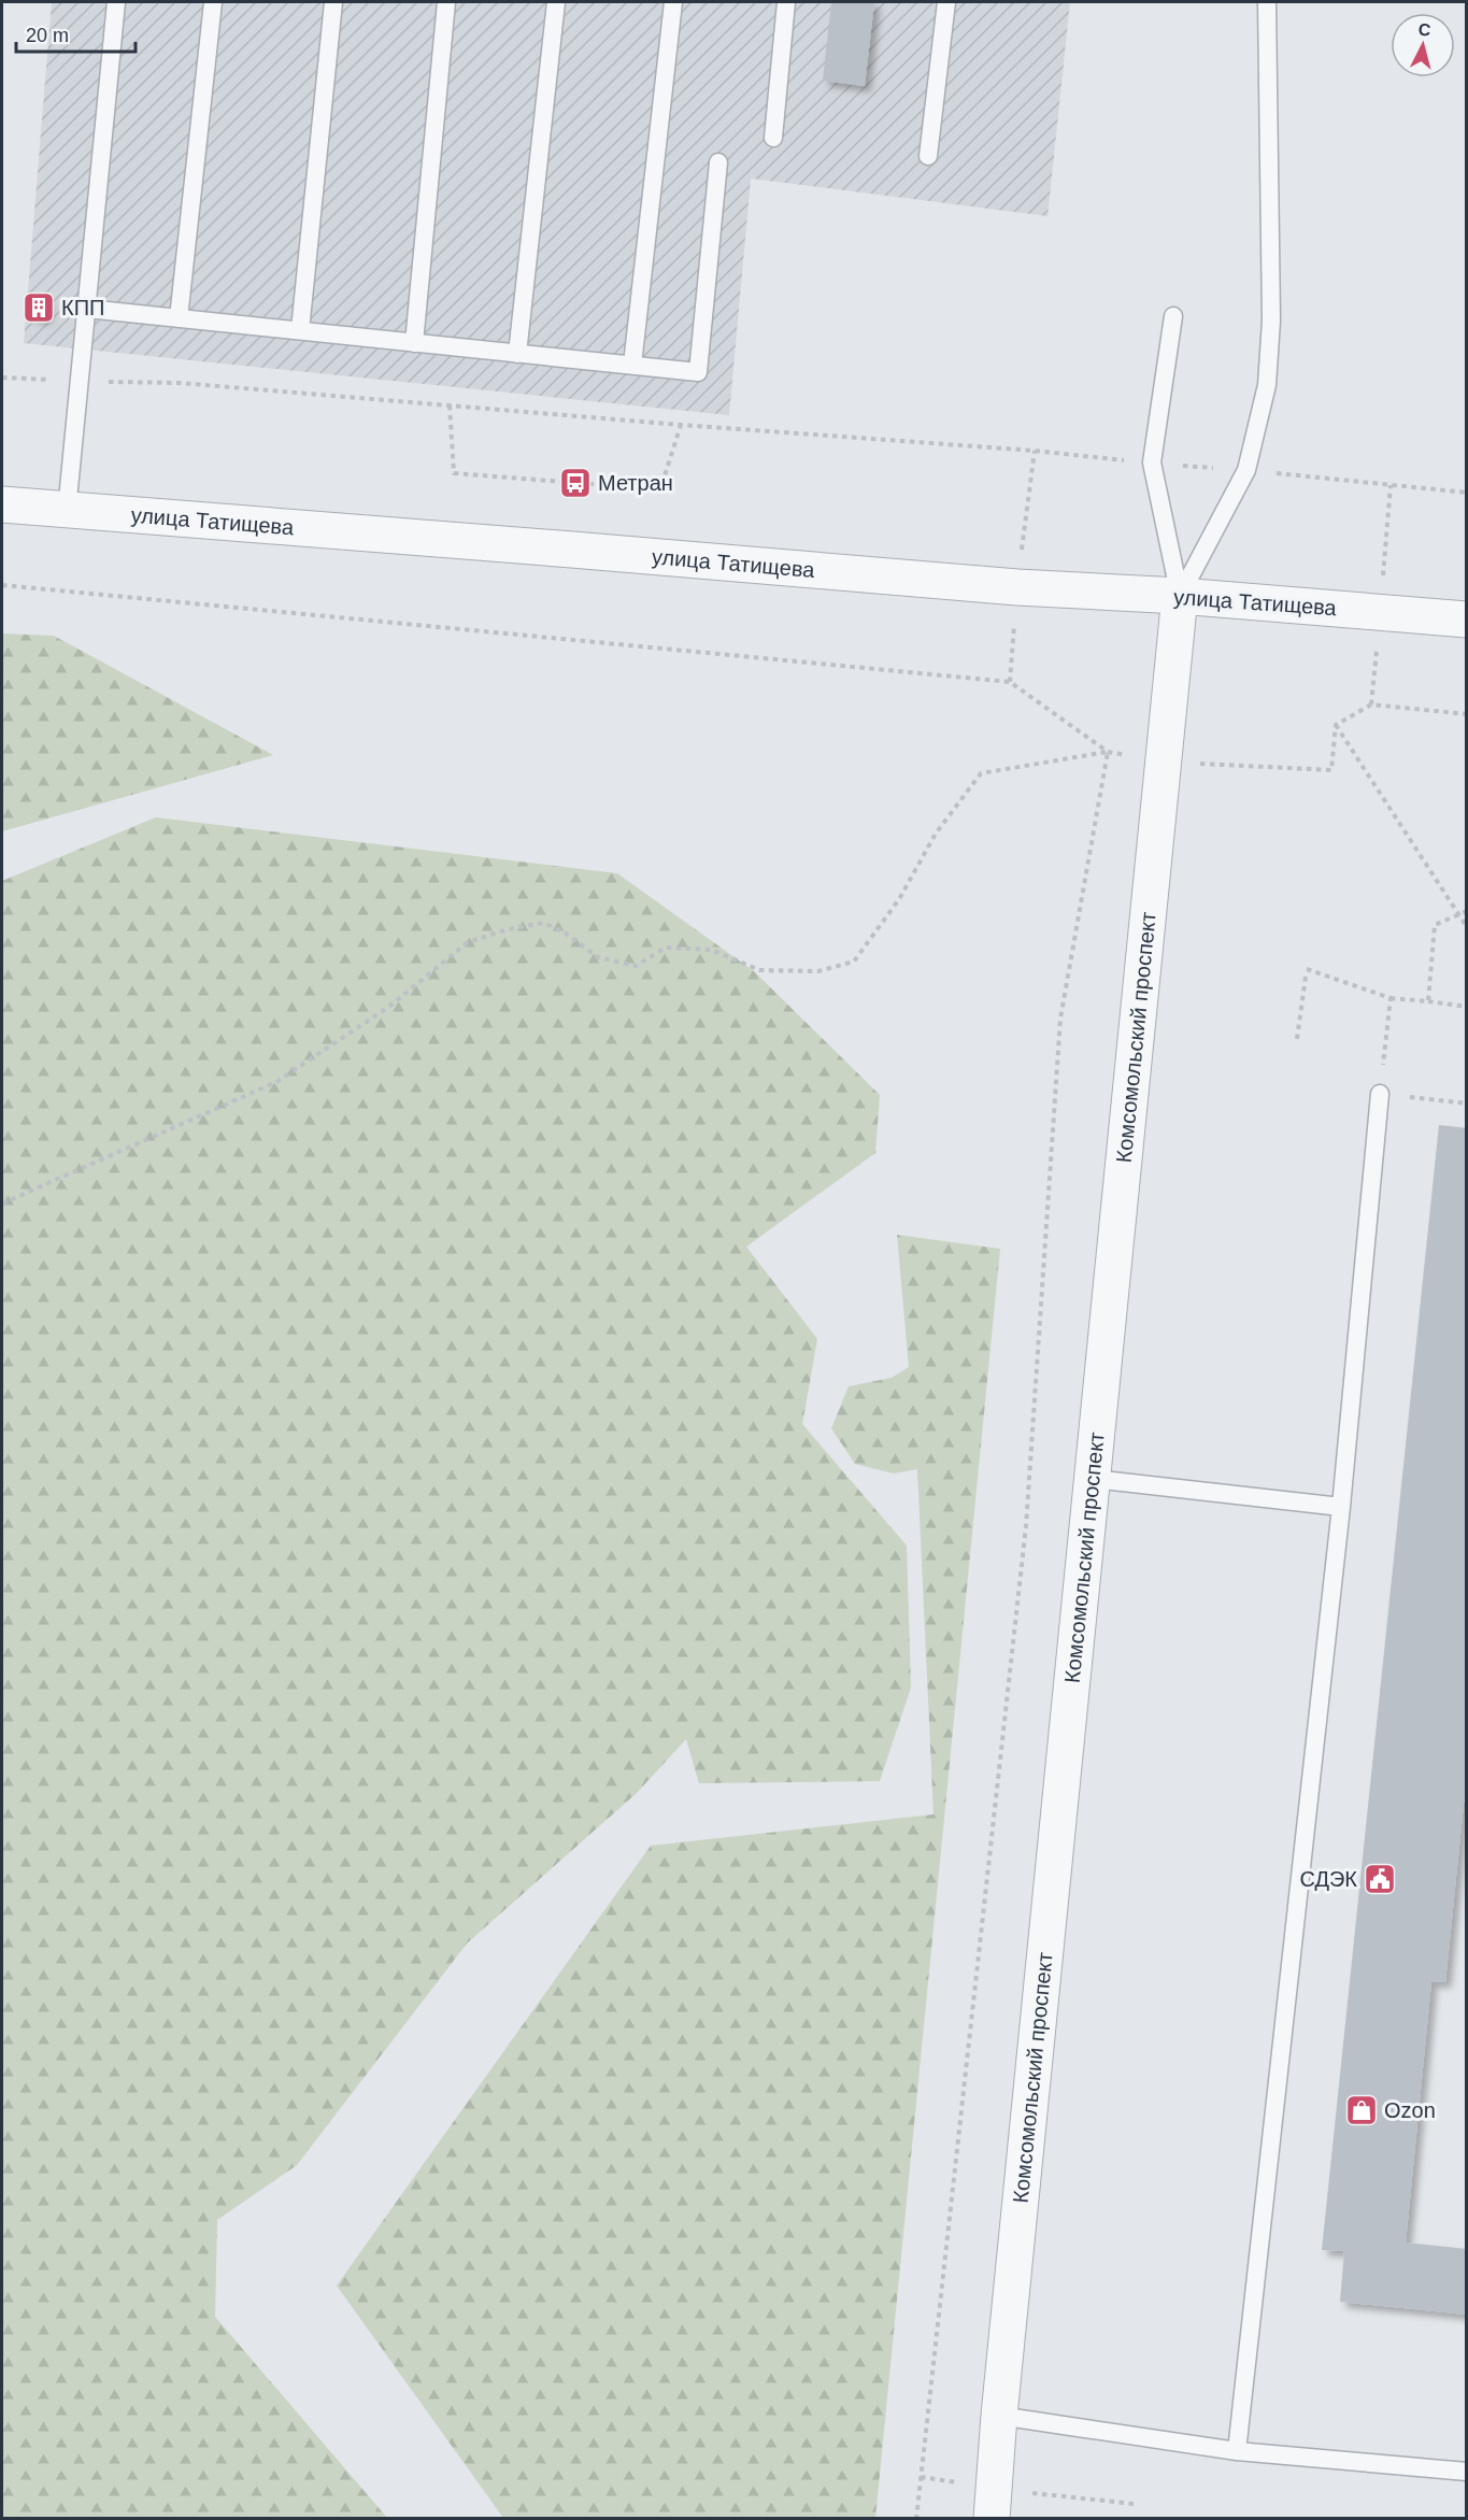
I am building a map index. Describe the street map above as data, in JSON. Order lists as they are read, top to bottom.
{
  "streets": {
    "street": ["улица Татищева", "Комсомольский проспект"]
  },
  "crossings": [
    ["улица Татищева", "Комсомольский проспект"]
  ],
  "places": {
    "building": ["КПП"],
    "bus stop": ["Метран"],
    "public building": ["СДЭК"],
    "shop": ["Ozon"]
  },
  "scale_bar": "20 m",
  "north": "top"
}
